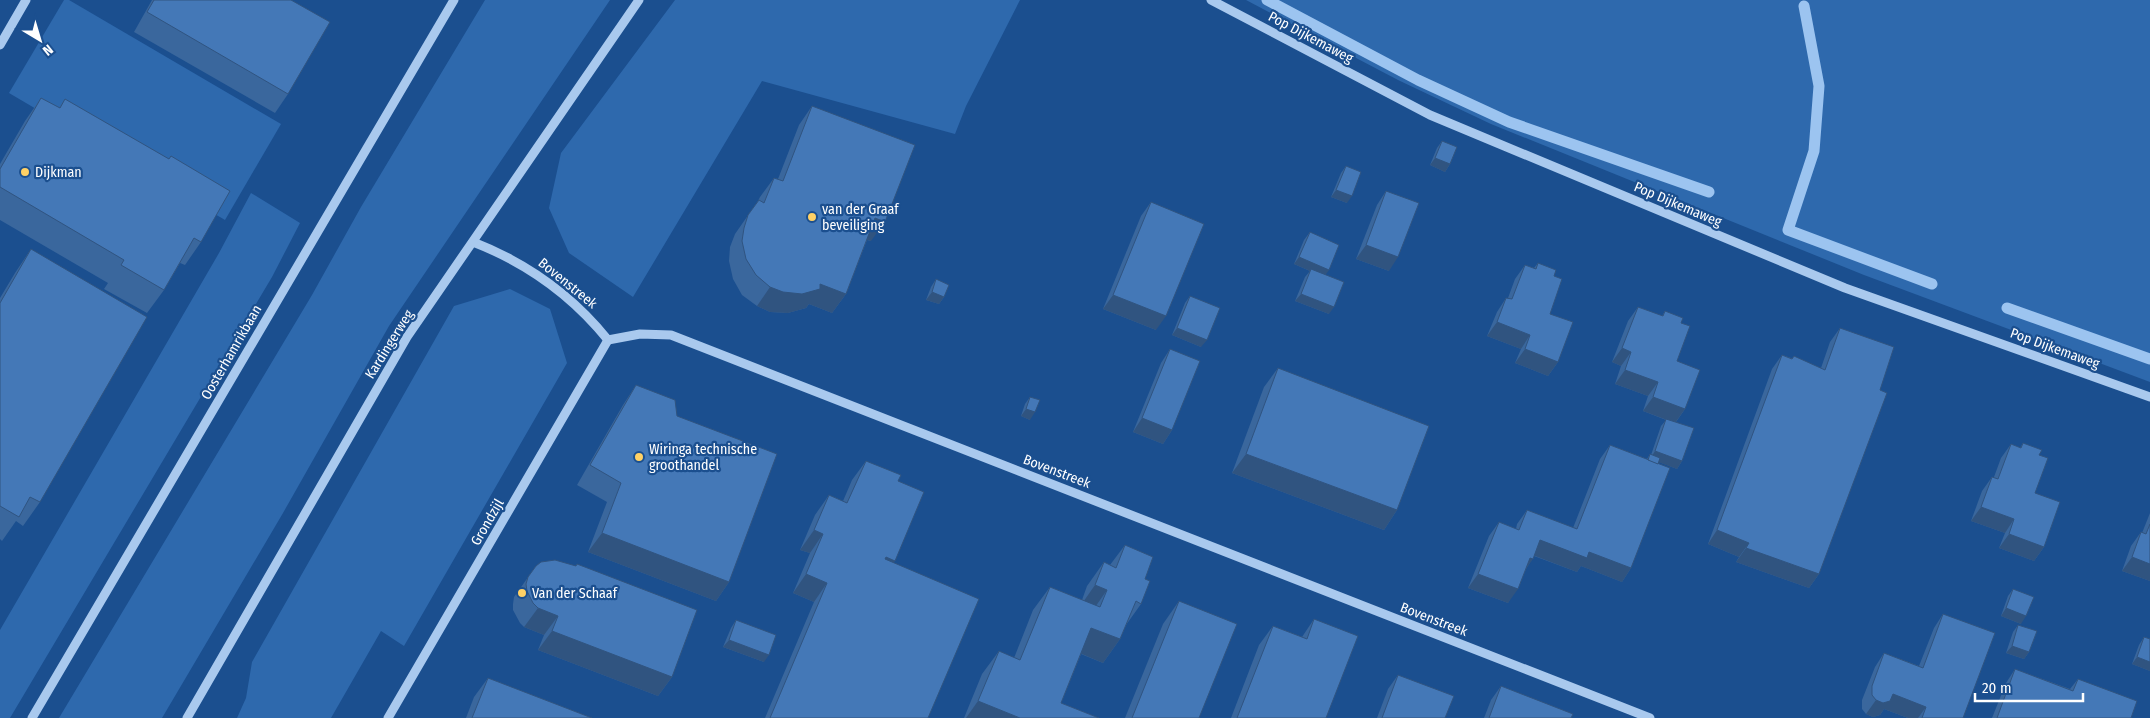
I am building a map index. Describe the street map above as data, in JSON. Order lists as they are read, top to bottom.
{
  "streets": {
    "street": [
      "Pop Dijkemaweg",
      "Bovenstreek",
      "Kardingerweg",
      "Oosterhamrikbaan",
      "Grondzijl"
    ]
  },
  "crossings": [
    ["Bovenstreek", "Kardingerweg"],
    ["Bovenstreek", "Grondzijl"]
  ],
  "places": [
    "Dijkman",
    "van der Graaf beveiliging",
    "Wiringa technische groothandel",
    "Van der Schaaf"
  ],
  "scale_bar": "20 m",
  "north": "bottom right"
}
